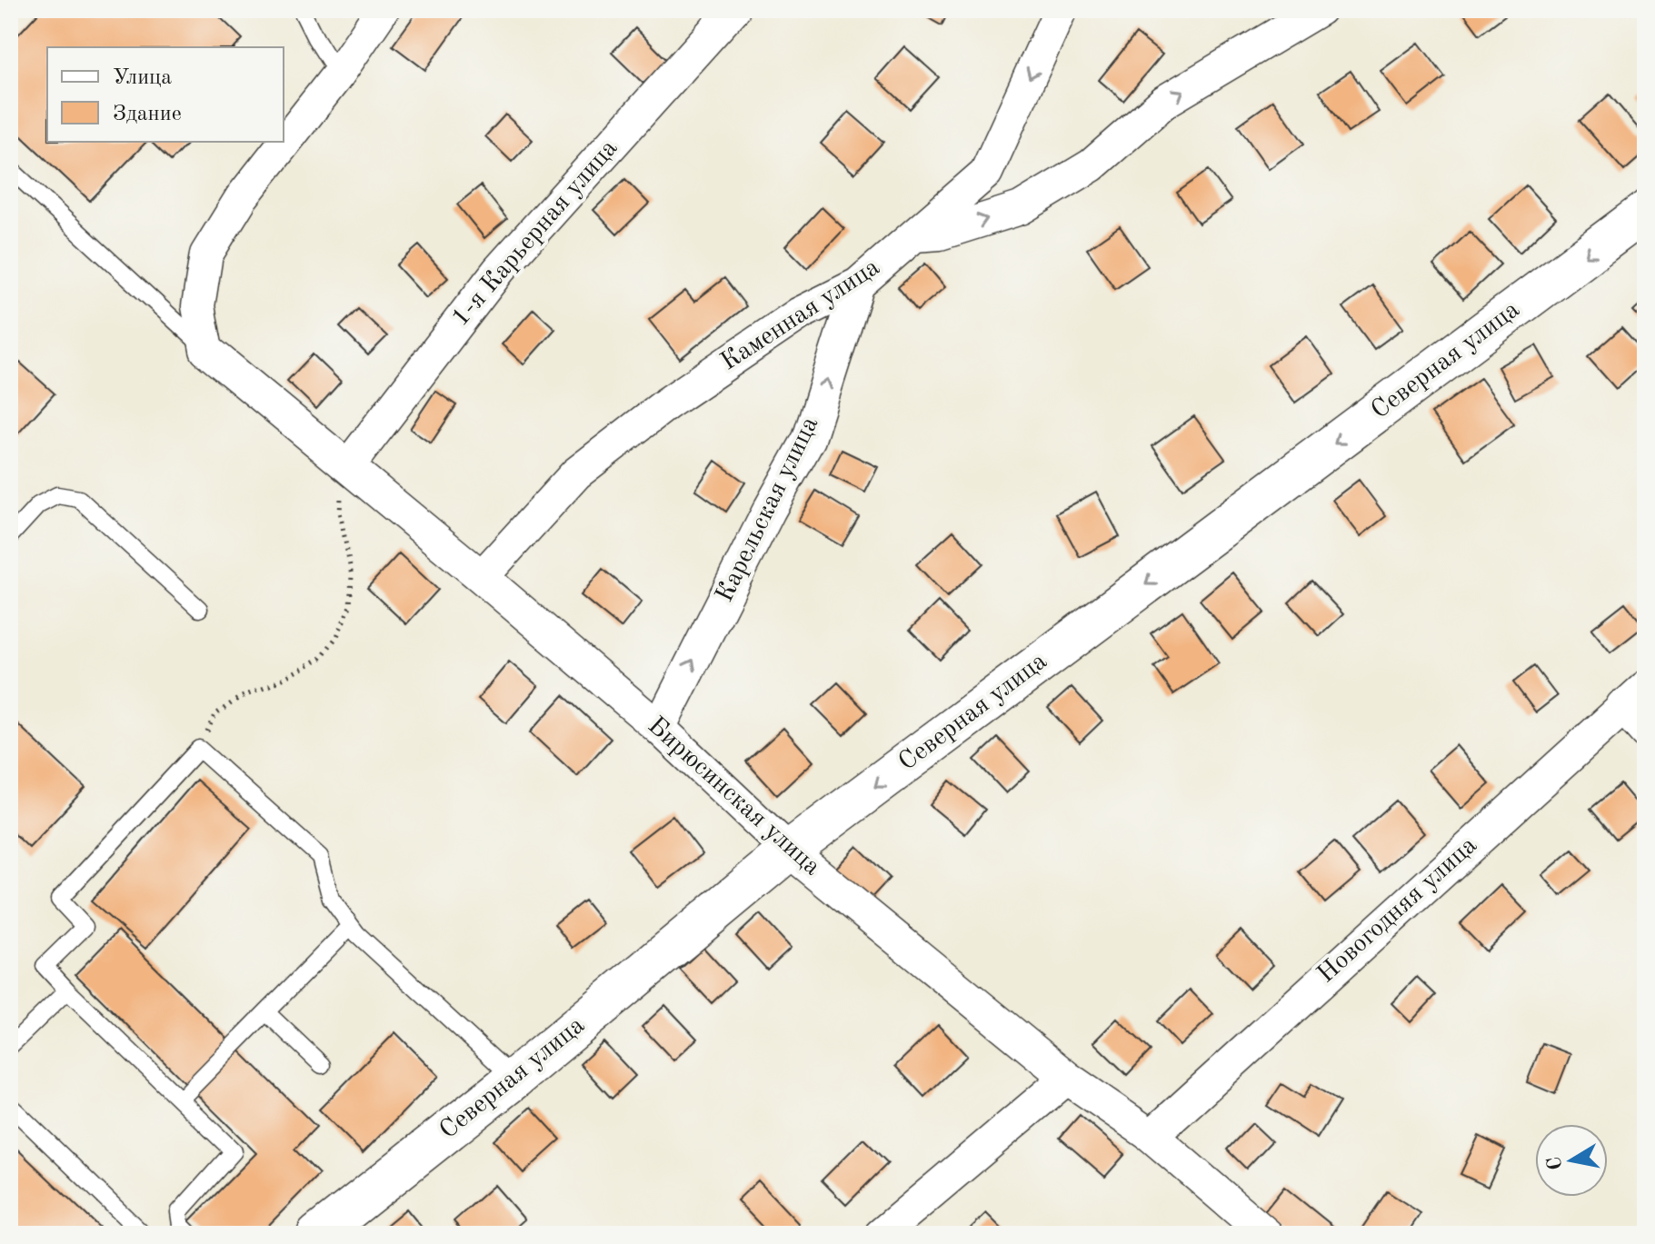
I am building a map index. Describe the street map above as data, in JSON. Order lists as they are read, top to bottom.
{
  "streets": {
    "main road": ["Северная улица"],
    "street": [
      "1-я Карьерная улица",
      "Каменная улица",
      "Карельская улица",
      "Бирюсинская улица",
      "Новогодняя улица"
    ]
  },
  "crossings": [
    ["1-я Карьерная улица", "Бирюсинская улица"],
    ["Каменная улица", "Карельская улица"],
    ["Каменная улица", "Бирюсинская улица"],
    ["Северная улица", "Бирюсинская улица"],
    ["Карельская улица", "Бирюсинская улица"],
    ["Бирюсинская улица", "Новогодняя улица"]
  ],
  "one_way": ["Северная улица", "Карельская улица"],
  "legend": ["Улица", "Здание"],
  "north": "left"
}
